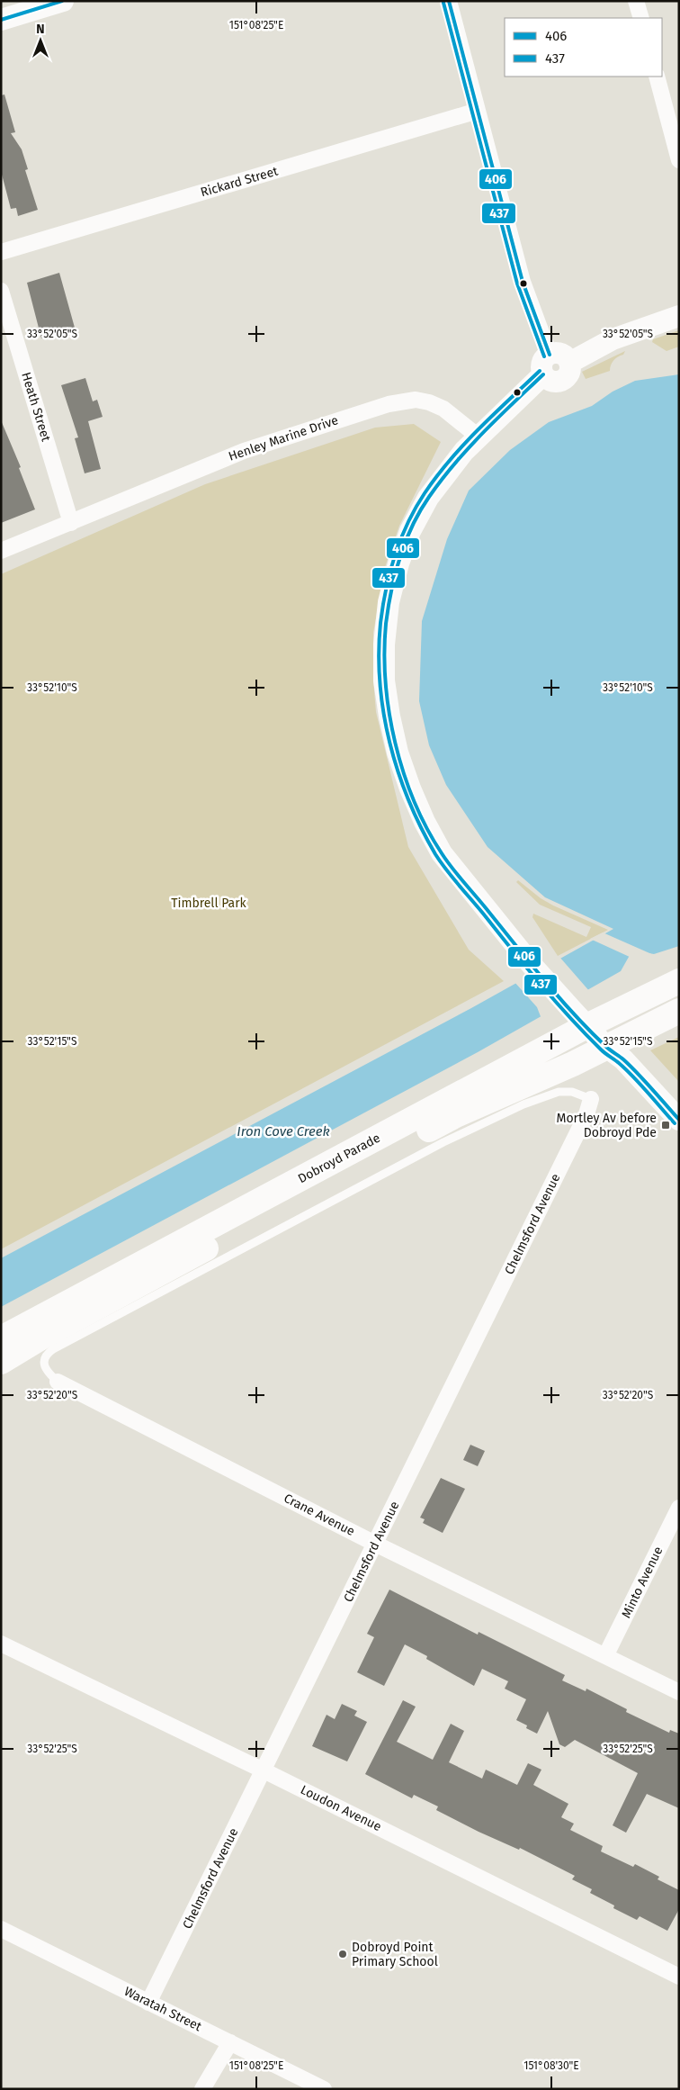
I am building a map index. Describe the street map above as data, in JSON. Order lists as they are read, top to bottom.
{
  "streets": {
    "highway": ["Dobroyd Parade"],
    "street": [
      "Rickard Street",
      "Heath Street",
      "Henley Marine Drive",
      "Chelmsford Avenue",
      "Crane Avenue",
      "Minto Avenue",
      "Loudon Avenue",
      "Waratah Street"
    ]
  },
  "crossings": [
    ["Heath Street", "Henley Marine Drive"],
    ["Chelmsford Avenue", "Crane Avenue"],
    ["Chelmsford Avenue", "Loudon Avenue"],
    ["Chelmsford Avenue", "Waratah Street"],
    ["Crane Avenue", "Minto Avenue"]
  ],
  "water": ["Iron Cove Creek"],
  "parks": ["Timbrell Park"],
  "places": {
    "transit": ["Mortley Av before Dobroyd Pde"],
    "other": ["Dobroyd Point Primary School"]
  },
  "lines": ["transit line 406", "transit line 437"],
  "legend": ["406", "437"],
  "north": "top",
  "coordinates": [
    "151°08'25\"E",
    "33°52'05\"S",
    "33°52'10\"S",
    "33°52'15\"S",
    "33°52'20\"S",
    "33°52'25\"S",
    "151°08'30\"E"
  ]
}
